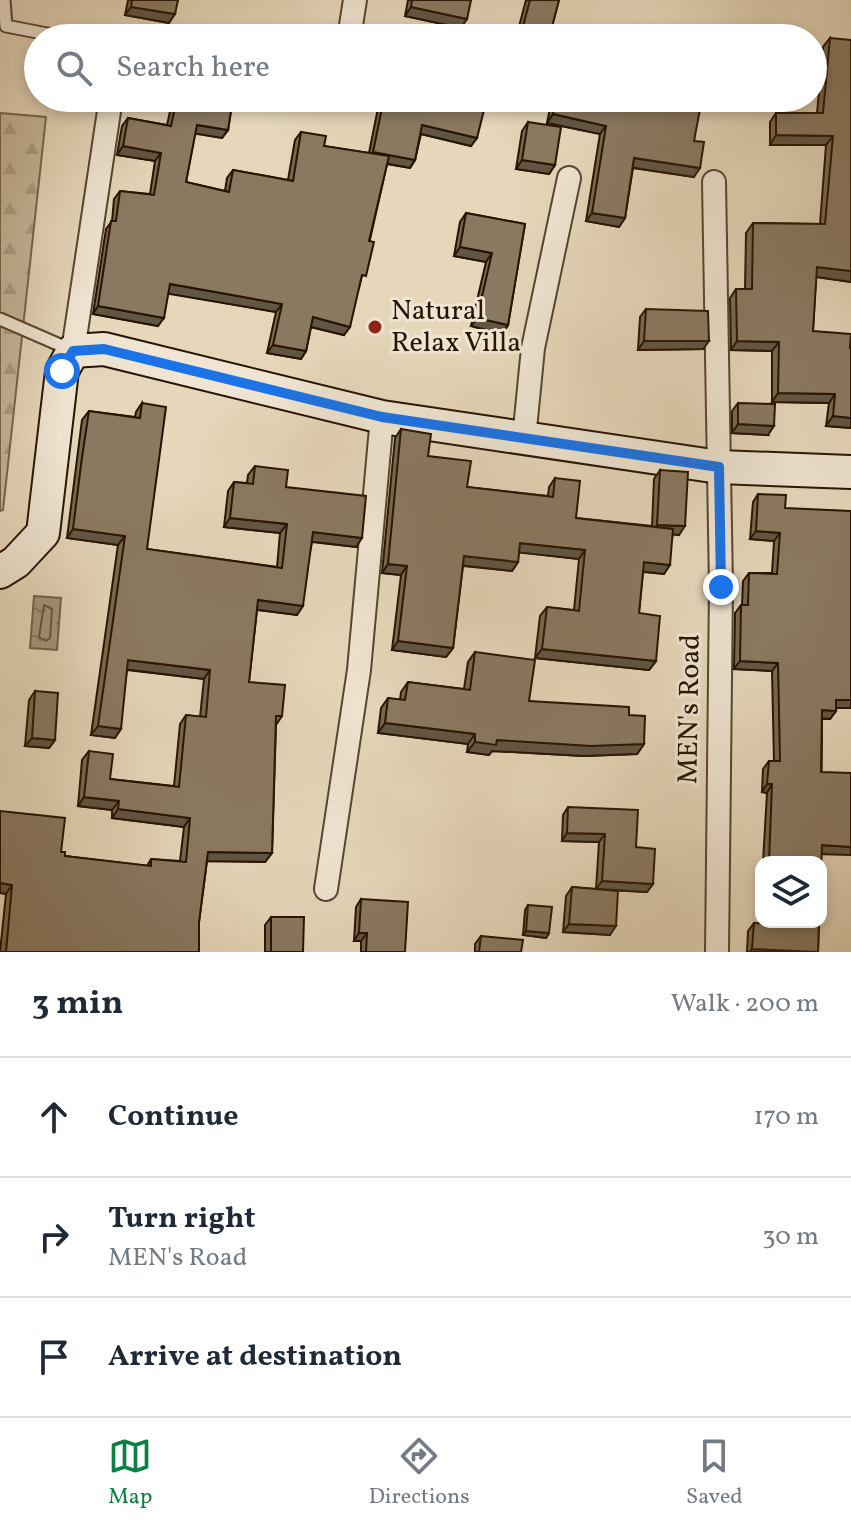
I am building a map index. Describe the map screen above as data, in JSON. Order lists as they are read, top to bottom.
{
  "streets": {
    "street": ["MEN's Road"]
  },
  "places": ["Natural Relax Villa"],
  "page": {
    "search": "Search here",
    "heading": ["3 min", "Walk · 200 m"],
    "list": [
      ["Continue", "170 m"],
      ["Turn right", "MEN's Road", "30 m"],
      "Arrive at destination"
    ],
    "nav": ["Map", "Directions", "Saved"]
  }
}
